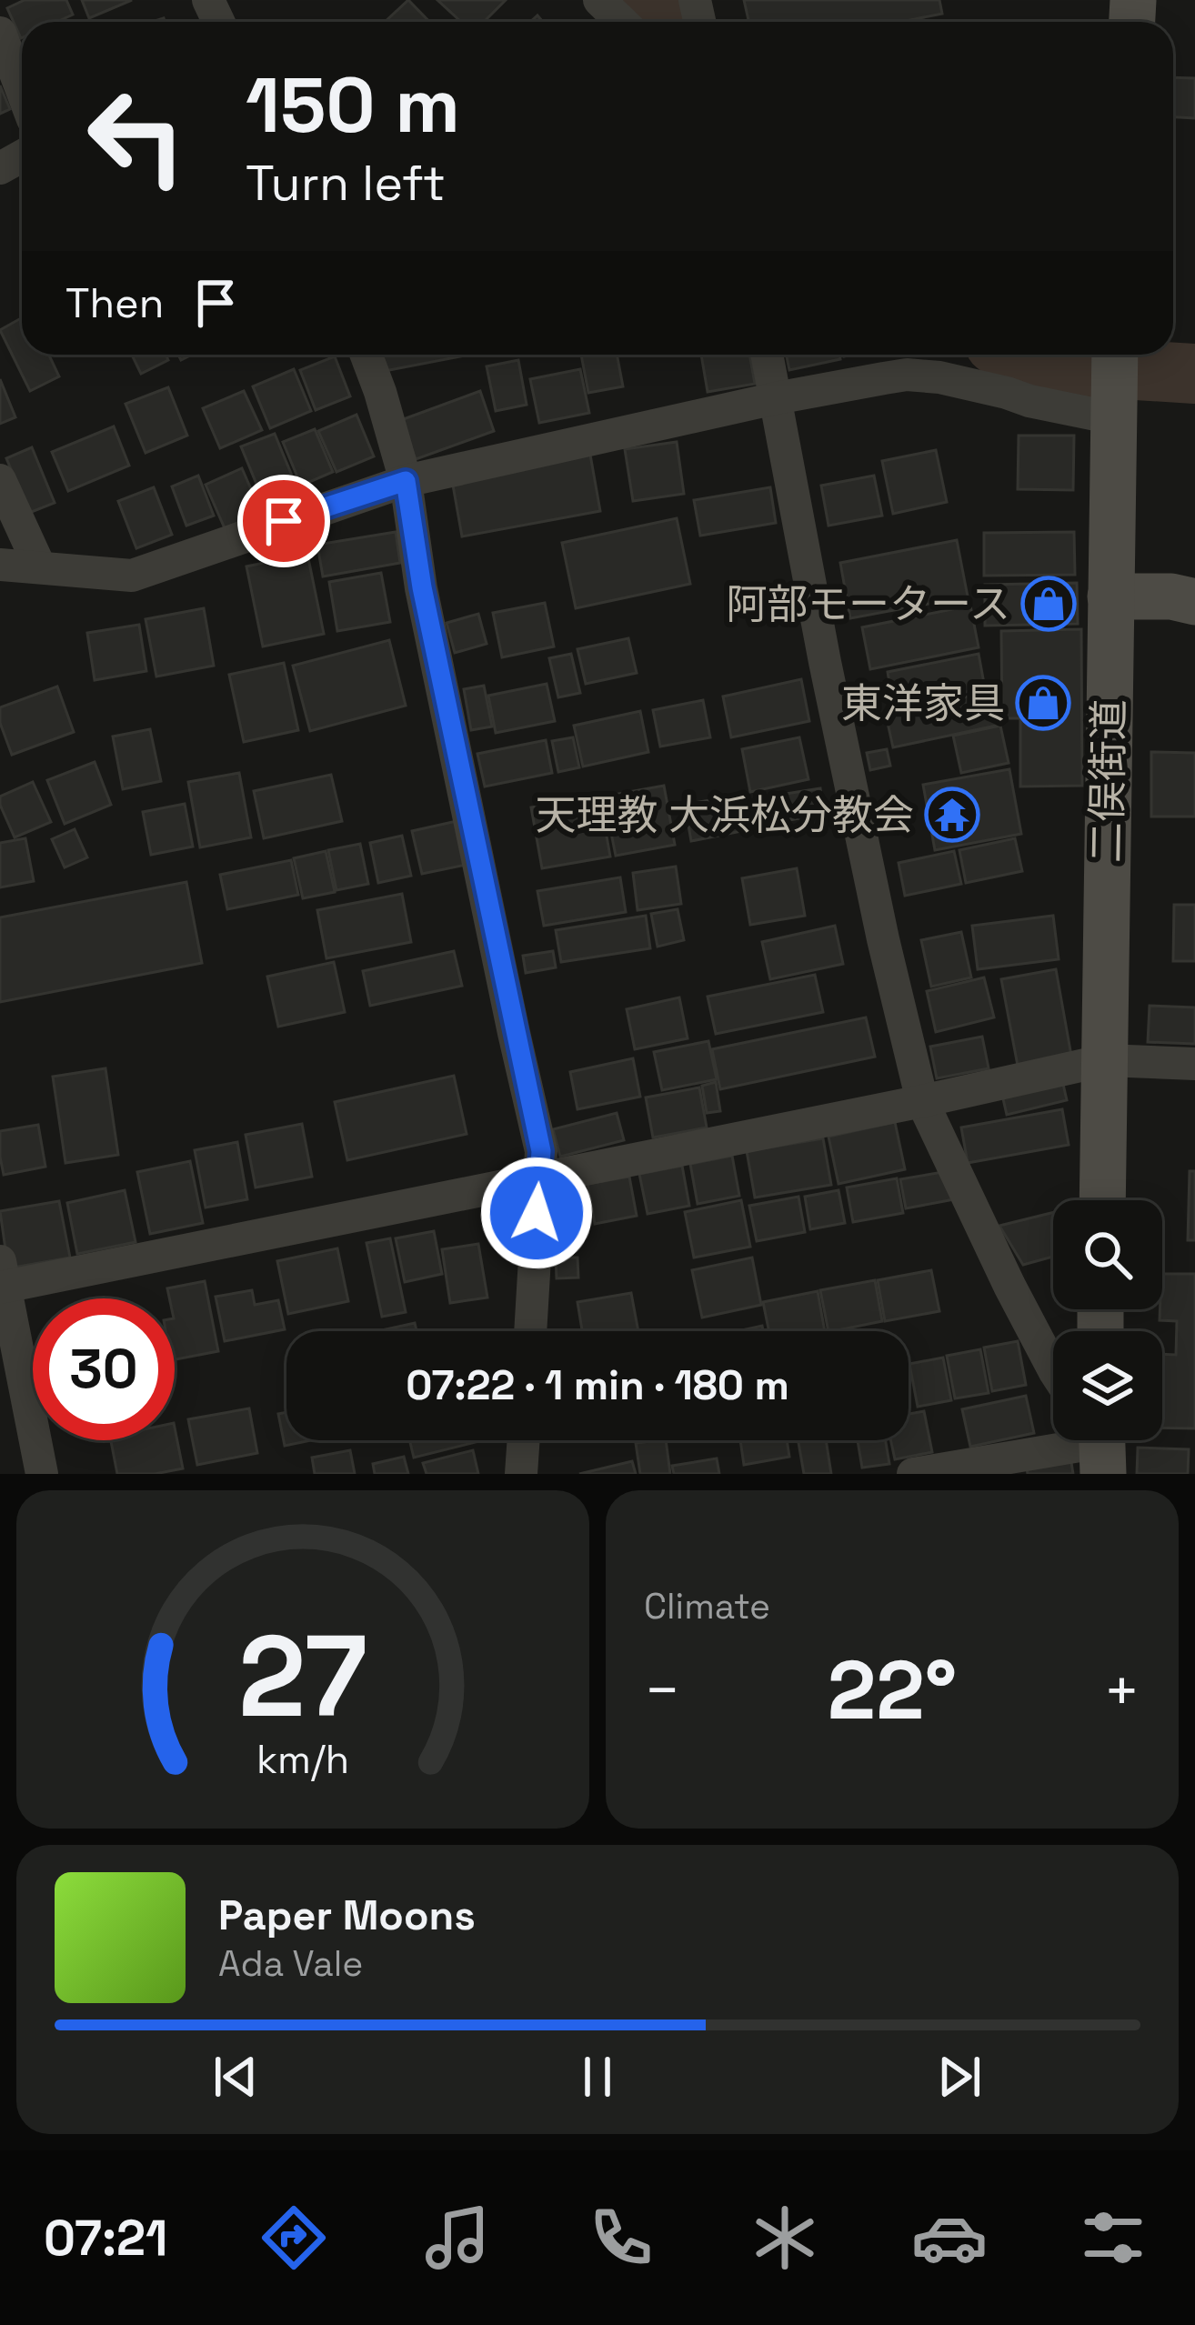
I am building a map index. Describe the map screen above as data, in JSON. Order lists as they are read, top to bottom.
{
  "streets": {
    "street": ["二俣街道"]
  },
  "places": {
    "shop": ["阿部モータース", "東洋家具"],
    "temple": ["天理教 大浜松分教会"]
  },
  "page": {
    "turn": ["150 m", "Turn left"],
    "then": "Then",
    "limit": "30",
    "trip": "07:22 · 1 min · 180 m",
    "tile": "Climate",
    "heat": ["−", "22°", "+"],
    "song": ["Paper Moons", "Ada Vale"],
    "tabs": "07:21",
    "gauge": ["27", "km/h"]
  }
}
